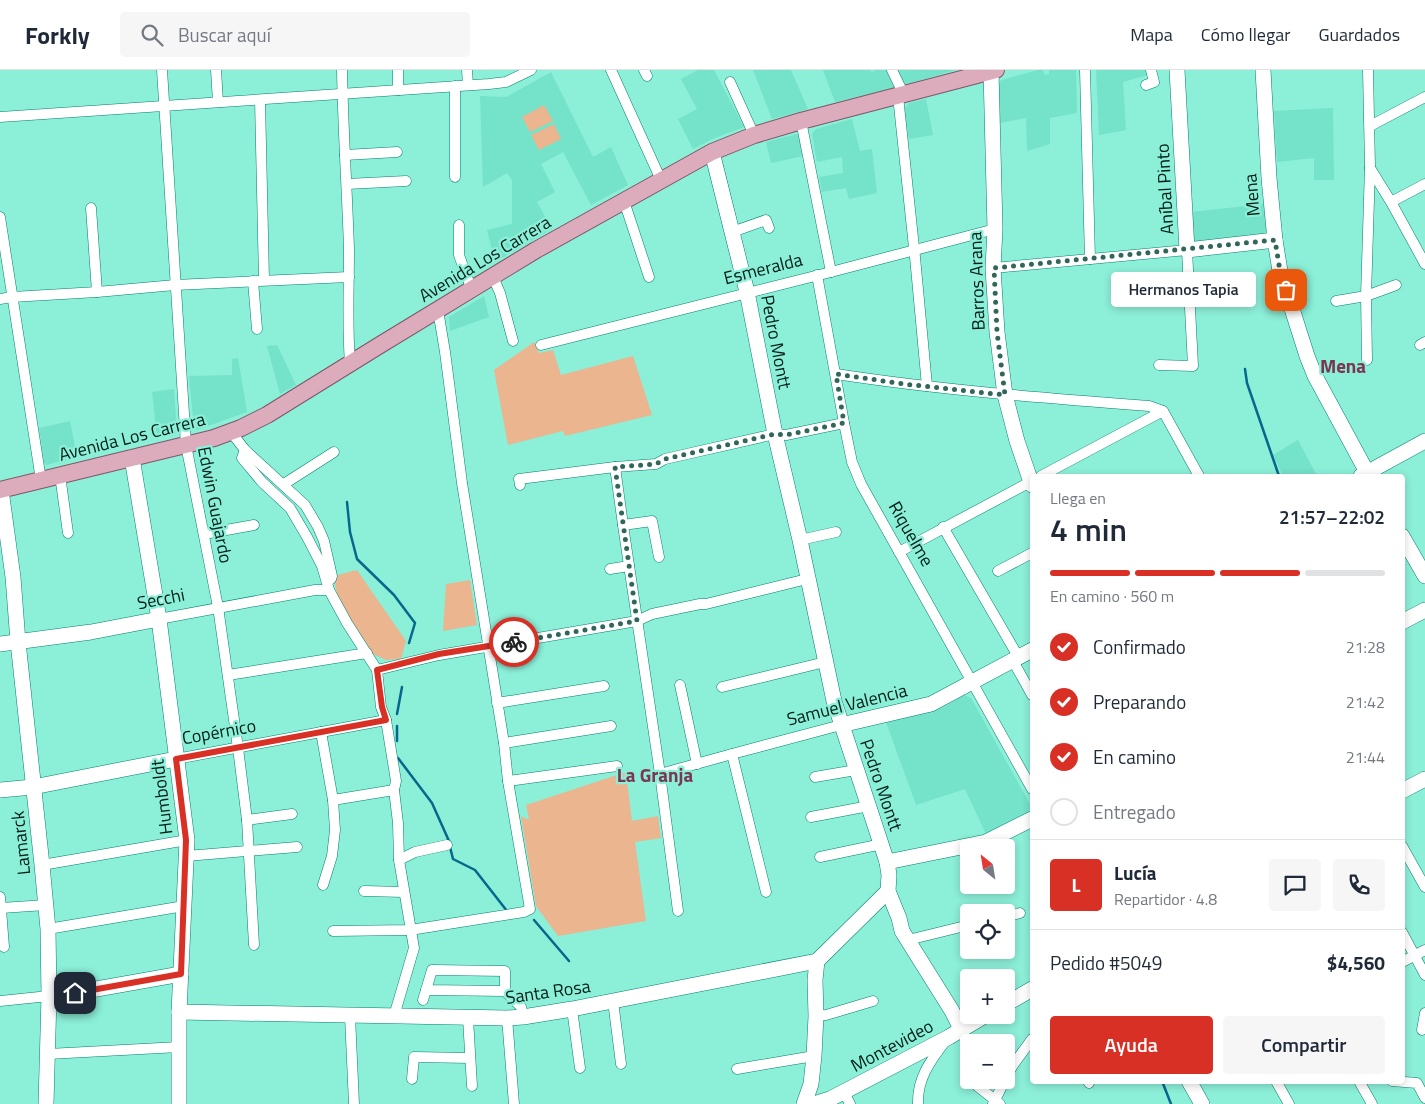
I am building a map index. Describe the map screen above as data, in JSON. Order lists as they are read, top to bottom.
{
  "streets": {
    "main road": ["Avenida Los Carrera"],
    "street": [
      "Aníbal Pinto",
      "Mena",
      "Esmeralda",
      "Barros Arana",
      "Pedro Montt",
      "Edwin Guajardo",
      "Riquelme",
      "Secchi",
      "Samuel Valencia",
      "Copérnico",
      "Humboldt",
      "Lamarck",
      "Santa Rosa",
      "Montevideo"
    ]
  },
  "crossings": [
    ["Avenida Los Carrera", "Barros Arana"],
    ["Avenida Los Carrera", "Pedro Montt"],
    ["Avenida Los Carrera", "Edwin Guajardo"],
    ["Avenida Los Carrera", "Humboldt"],
    ["Avenida Los Carrera", "Lamarck"],
    ["Esmeralda", "Barros Arana"],
    ["Esmeralda", "Pedro Montt"],
    ["Esmeralda", "Riquelme"],
    ["Pedro Montt", "Samuel Valencia"],
    ["Pedro Montt", "Montevideo"],
    ["Edwin Guajardo", "Secchi"],
    ["Edwin Guajardo", "Copérnico"],
    ["Riquelme", "Samuel Valencia"],
    ["Secchi", "Humboldt"],
    ["Secchi", "Lamarck"],
    ["Copérnico", "Humboldt"],
    ["Copérnico", "Lamarck"],
    ["Humboldt", "Santa Rosa"]
  ],
  "districts": ["Mena", "La Granja"],
  "places": ["Hermanos Tapia"],
  "north": "top left",
  "page": {
    "header": "Forkly",
    "search": "Buscar aquí",
    "nav": ["Mapa", "Cómo llegar", "Guardados"],
    "bubble": "Hermanos Tapia",
    "heading": ["4 min", "Llega en", "21:57–22:02"],
    "panel": [
      "Lucía",
      "Repartidor · 4.8",
      "Pedido #5049",
      "$4,560"
    ],
    "bar": "En camino · 560 m",
    "list": [
      ["Confirmado", "21:28"],
      ["Preparando", "21:42"],
      ["En camino", "21:44"],
      "Entregado"
    ],
    "map_buttons": ["+", "−"],
    "round": "L",
    "buttons": ["Ayuda", "Compartir"]
  }
}
